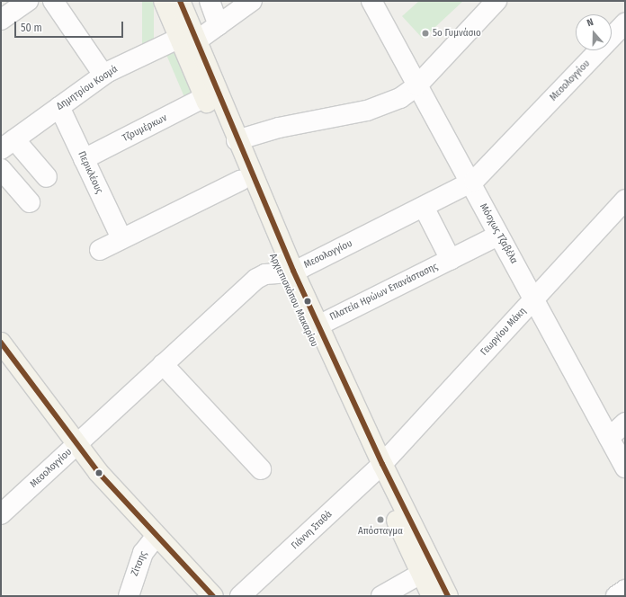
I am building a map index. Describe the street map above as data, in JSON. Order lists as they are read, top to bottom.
{
  "streets": {
    "main road": ["Αρχιεπισκόπου Μακαρίου"],
    "street": [
      "Μεσολογγίου",
      "Δημητρίου Κοσμά",
      "Τζουμέρκων",
      "Περικλέους",
      "Μόσχως Τζαβέλα",
      "Πλατεία Ηρώων Επανάστασης",
      "Γεωργίου Μάκη",
      "Γιάννη Σταθά",
      "Ζίτσης"
    ]
  },
  "crossings": [
    ["Μεσολογγίου", "Μόσχως Τζαβέλα"],
    ["Μεσολογγίου", "Πλατεία Ηρώων Επανάστασης"],
    ["Μεσολογγίου", "Αρχιεπισκόπου Μακαρίου"],
    ["Δημητρίου Κοσμά", "Περικλέους"],
    ["Δημητρίου Κοσμά", "Αρχιεπισκόπου Μακαρίου"],
    ["Τζουμέρκων", "Περικλέους"],
    ["Τζουμέρκων", "Αρχιεπισκόπου Μακαρίου"],
    ["Μόσχως Τζαβέλα", "Πλατεία Ηρώων Επανάστασης"],
    ["Μόσχως Τζαβέλα", "Γεωργίου Μάκη"],
    ["Αρχιεπισκόπου Μακαρίου", "Γεωργίου Μάκη"],
    ["Αρχιεπισκόπου Μακαρίου", "Γιάννη Σταθά"],
    ["Γεωργίου Μάκη", "Γιάννη Σταθά"]
  ],
  "places": ["5ο Γυμνάσιο", "Απόσταγμα"],
  "scale_bar": "50 m",
  "north": "top"
}
